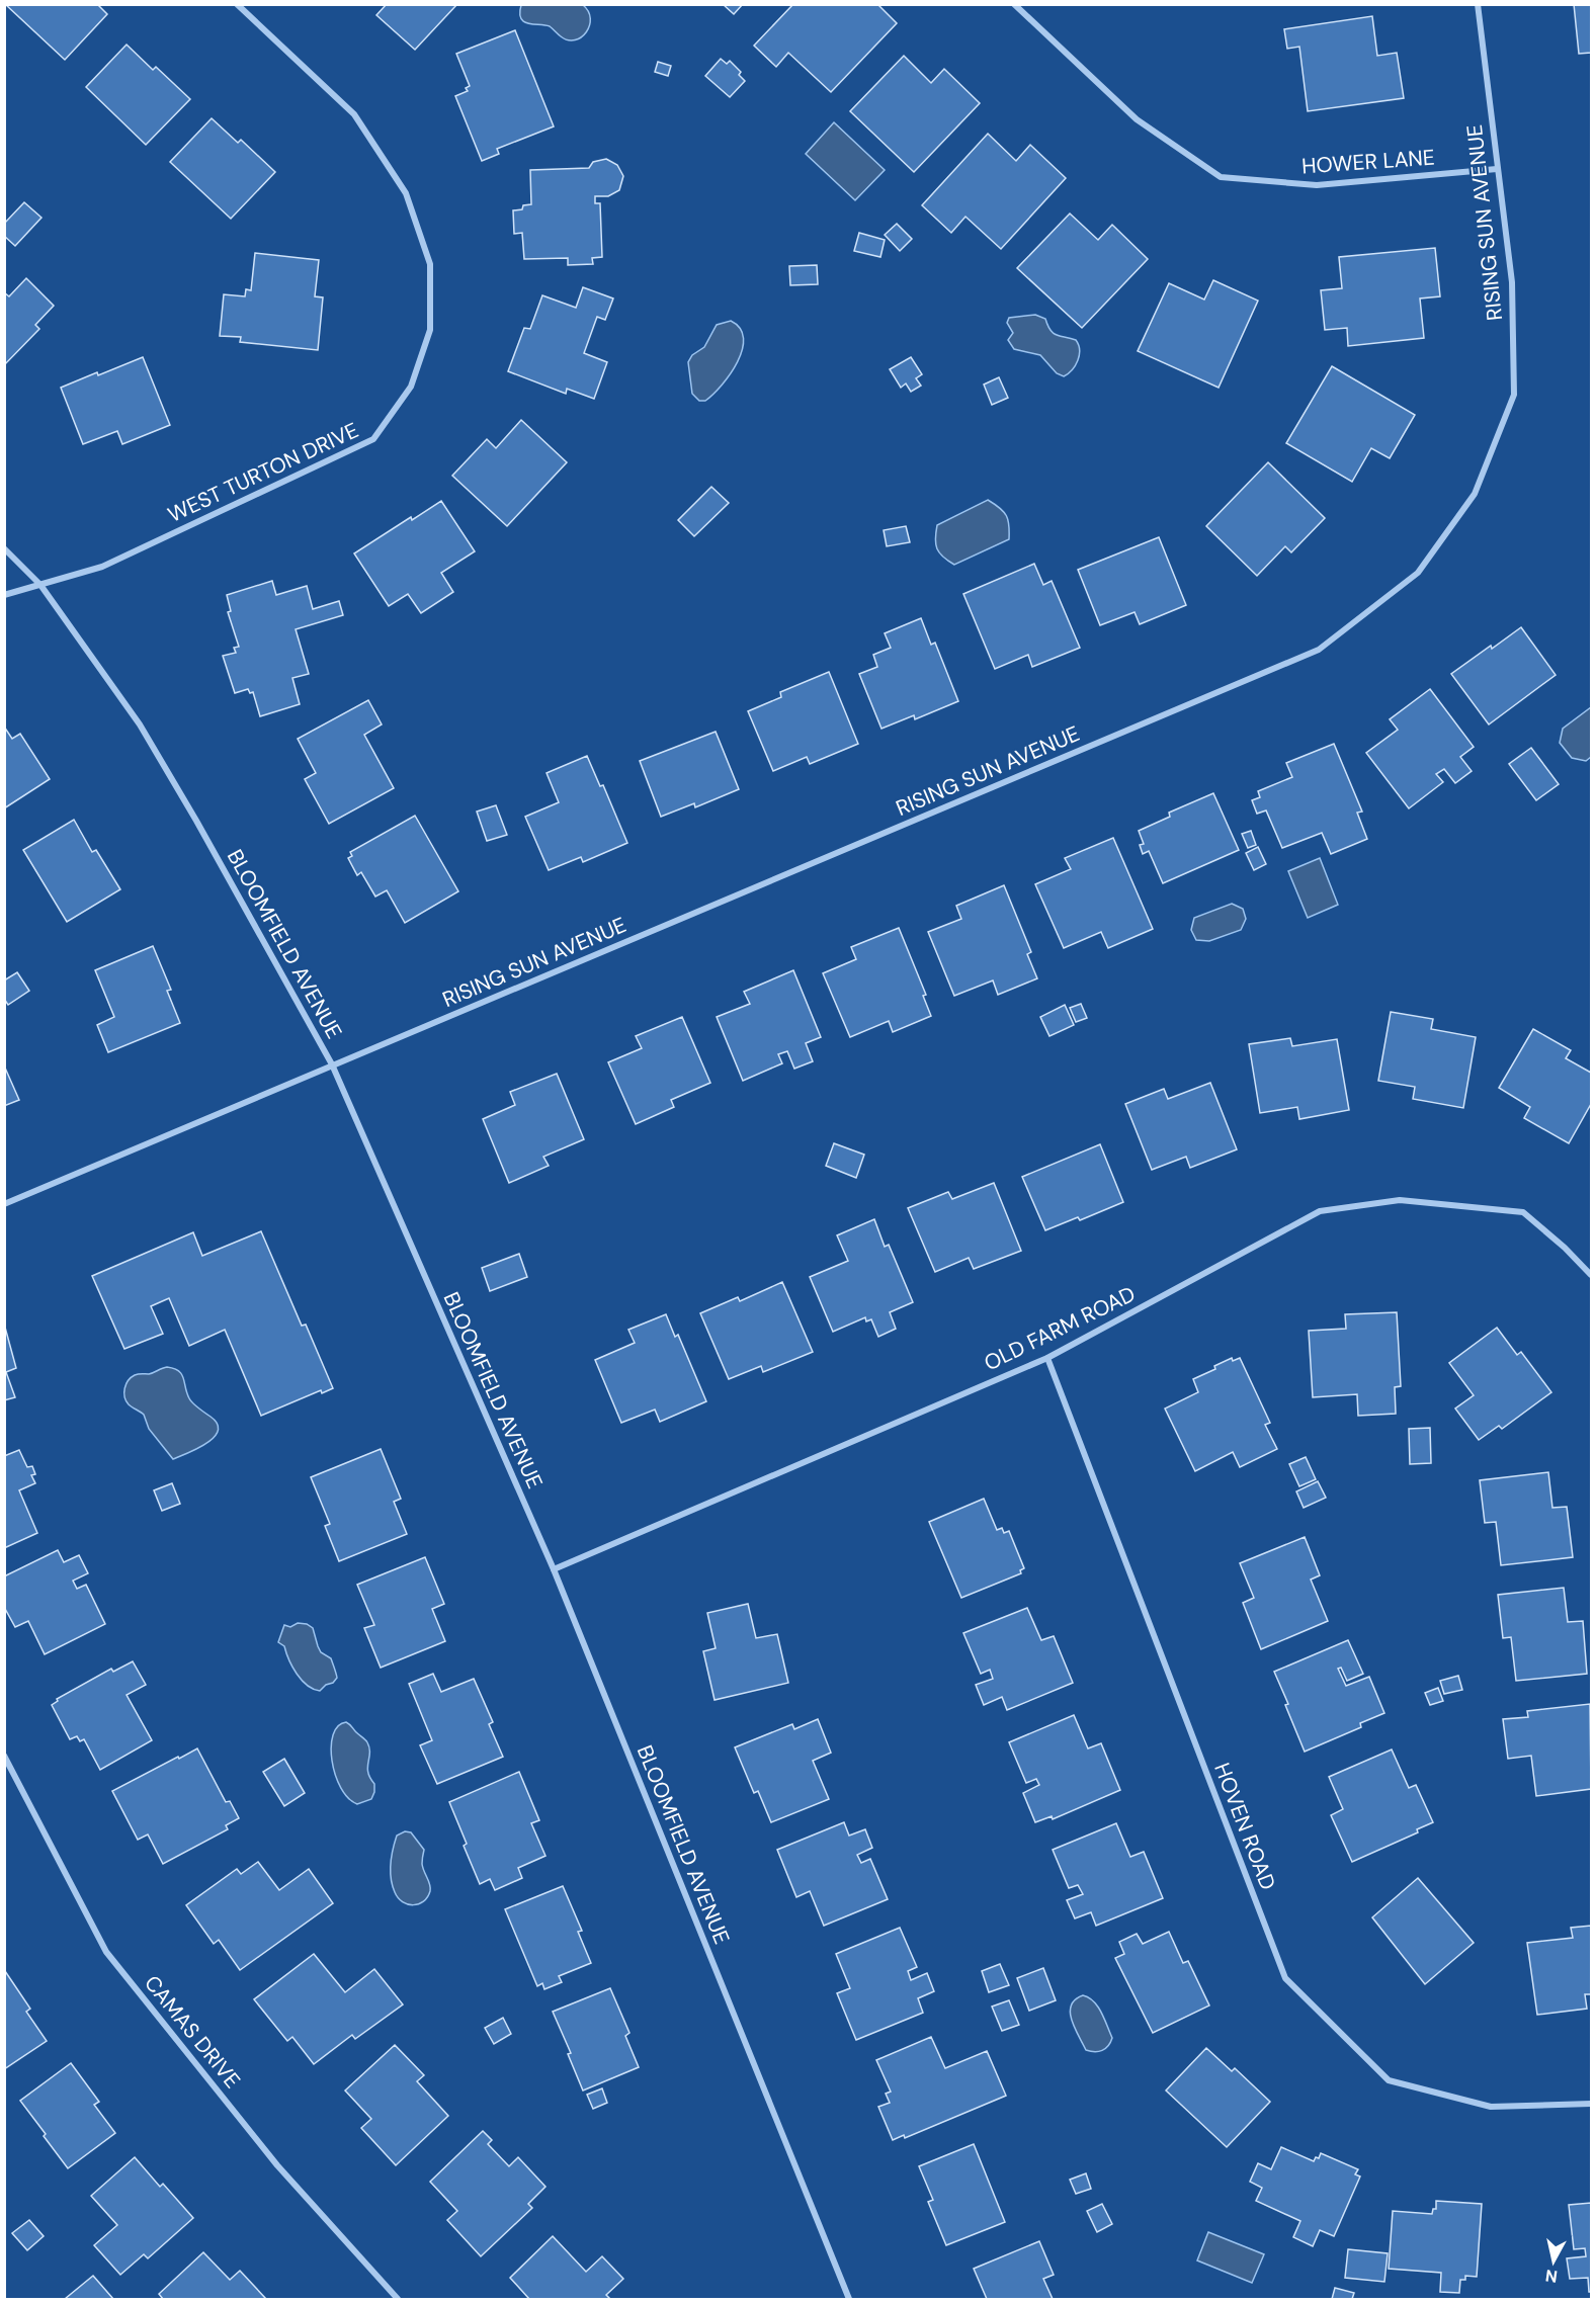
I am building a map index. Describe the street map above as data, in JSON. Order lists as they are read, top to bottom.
{
  "streets": {
    "street": [
      "HOWER LANE",
      "RISING SUN AVENUE",
      "WEST TURTON DRIVE",
      "BLOOMFIELD AVENUE",
      "OLD FARM ROAD",
      "HOVEN ROAD",
      "CAMAS DRIVE"
    ]
  },
  "crossings": [
    ["HOWER LANE", "RISING SUN AVENUE"],
    ["RISING SUN AVENUE", "BLOOMFIELD AVENUE"],
    ["WEST TURTON DRIVE", "BLOOMFIELD AVENUE"],
    ["BLOOMFIELD AVENUE", "OLD FARM ROAD"],
    ["OLD FARM ROAD", "HOVEN ROAD"]
  ],
  "north": "bottom"
}
